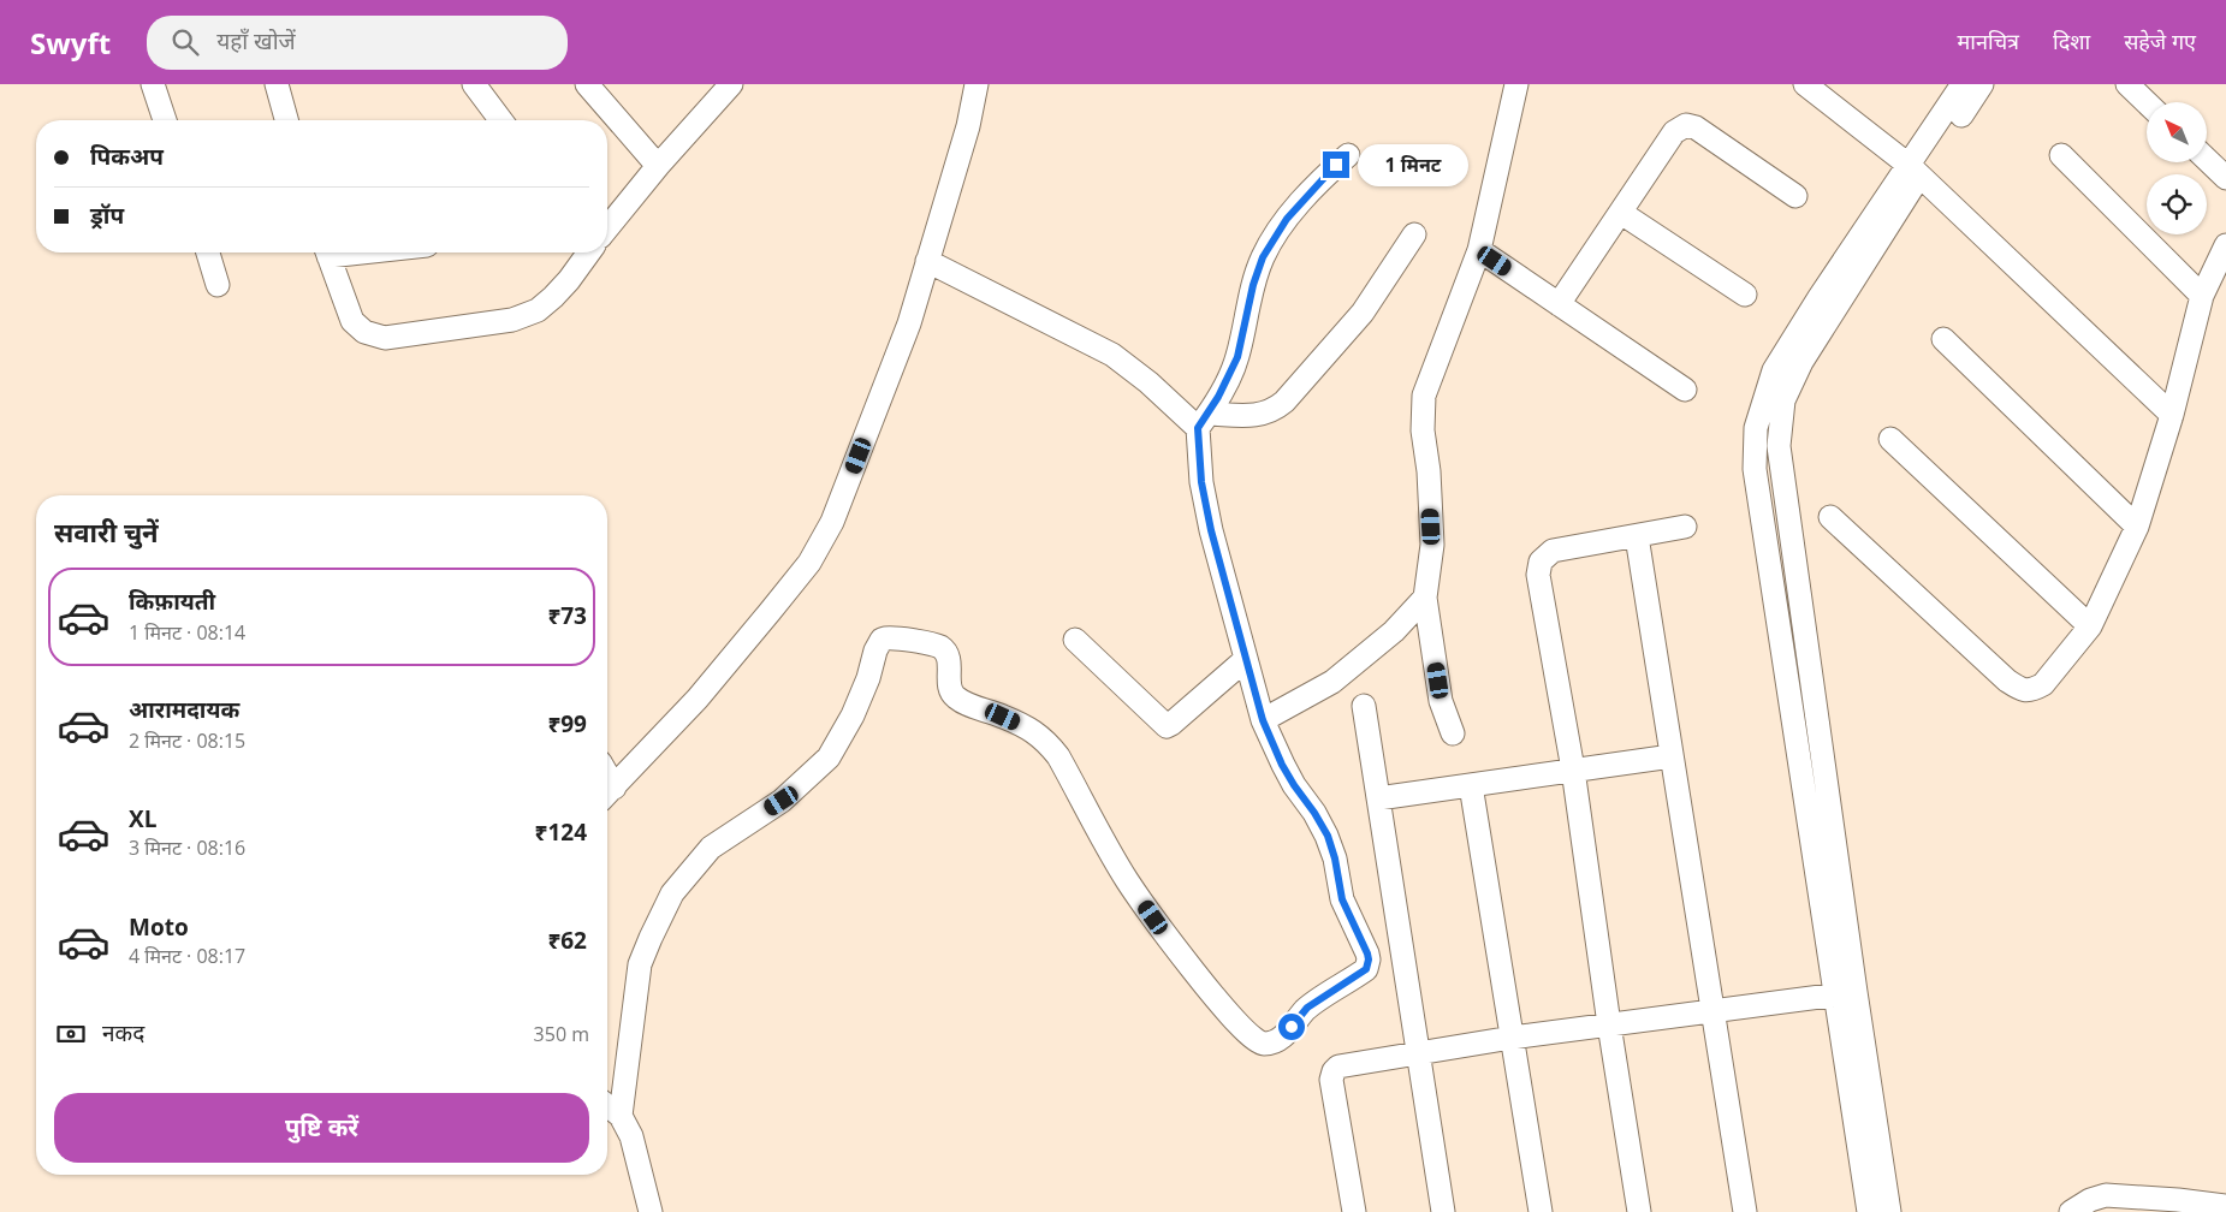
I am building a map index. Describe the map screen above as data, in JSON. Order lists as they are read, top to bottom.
{
  "north": "top left",
  "page": {
    "header": "Swyft",
    "search": "यहाँ खोजें",
    "nav": ["मानचित्र", "दिशा", "सहेजे गए"],
    "banner": ["पिकअप", "ड्रॉप"],
    "bubble": "1 मिनट",
    "heading": "सवारी चुनें",
    "list": [
      {
        "name": "किफ़ायती",
        "note": "1 मिनट · 08:14",
        "value": "₹73"
      },
      {
        "name": "आरामदायक",
        "note": "2 मिनट · 08:15",
        "value": "₹99"
      },
      {
        "name": "XL",
        "note": "3 मिनट · 08:16",
        "value": "₹124"
      },
      {
        "name": "Moto",
        "note": "4 मिनट · 08:17",
        "value": "₹62"
      }
    ],
    "pay": ["नकद", "350 m"],
    "buttons": "पुष्टि करें"
  }
}
